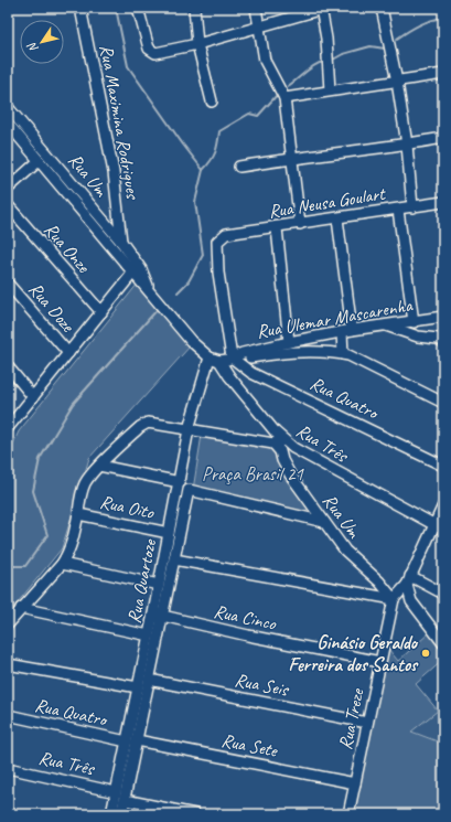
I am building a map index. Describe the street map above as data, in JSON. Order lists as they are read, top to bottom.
{
  "streets": {
    "street": [
      "Rua Maximina Rodrigues",
      "Rua Um",
      "Rua Neusa Goulart",
      "Rua Onze",
      "Rua Doze",
      "Rua Ulemar Mascarenha",
      "Rua Quatro",
      "Rua Três",
      "Rua Oito",
      "Rua Quartoze",
      "Rua Cinco",
      "Rua Seis",
      "Rua Treze",
      "Rua Sete"
    ]
  },
  "crossings": [
    ["Rua Maximina Rodrigues", "Rua Um"],
    ["Rua Um", "Rua Três"],
    ["Rua Um", "Rua Quartoze"],
    ["Rua Um", "Rua Treze"],
    ["Rua Neusa Goulart", "Rua Ulemar Mascarenha"],
    ["Rua Neusa Goulart", "Rua Quatro"],
    ["Rua Ulemar Mascarenha", "Rua Quatro"],
    ["Rua Quatro", "Rua Quartoze"],
    ["Rua Quatro", "Rua Sete"],
    ["Rua Três", "Rua Quartoze"],
    ["Rua Oito", "Rua Quartoze"],
    ["Rua Quartoze", "Rua Cinco"],
    ["Rua Quartoze", "Rua Seis"],
    ["Rua Quartoze", "Rua Sete"],
    ["Rua Cinco", "Rua Treze"],
    ["Rua Seis", "Rua Treze"],
    ["Rua Treze", "Rua Sete"]
  ],
  "parks": ["Praça Brasil 21"],
  "places": ["Ginásio Geraldo Ferreira dos Santos"],
  "north": "bottom left"
}
